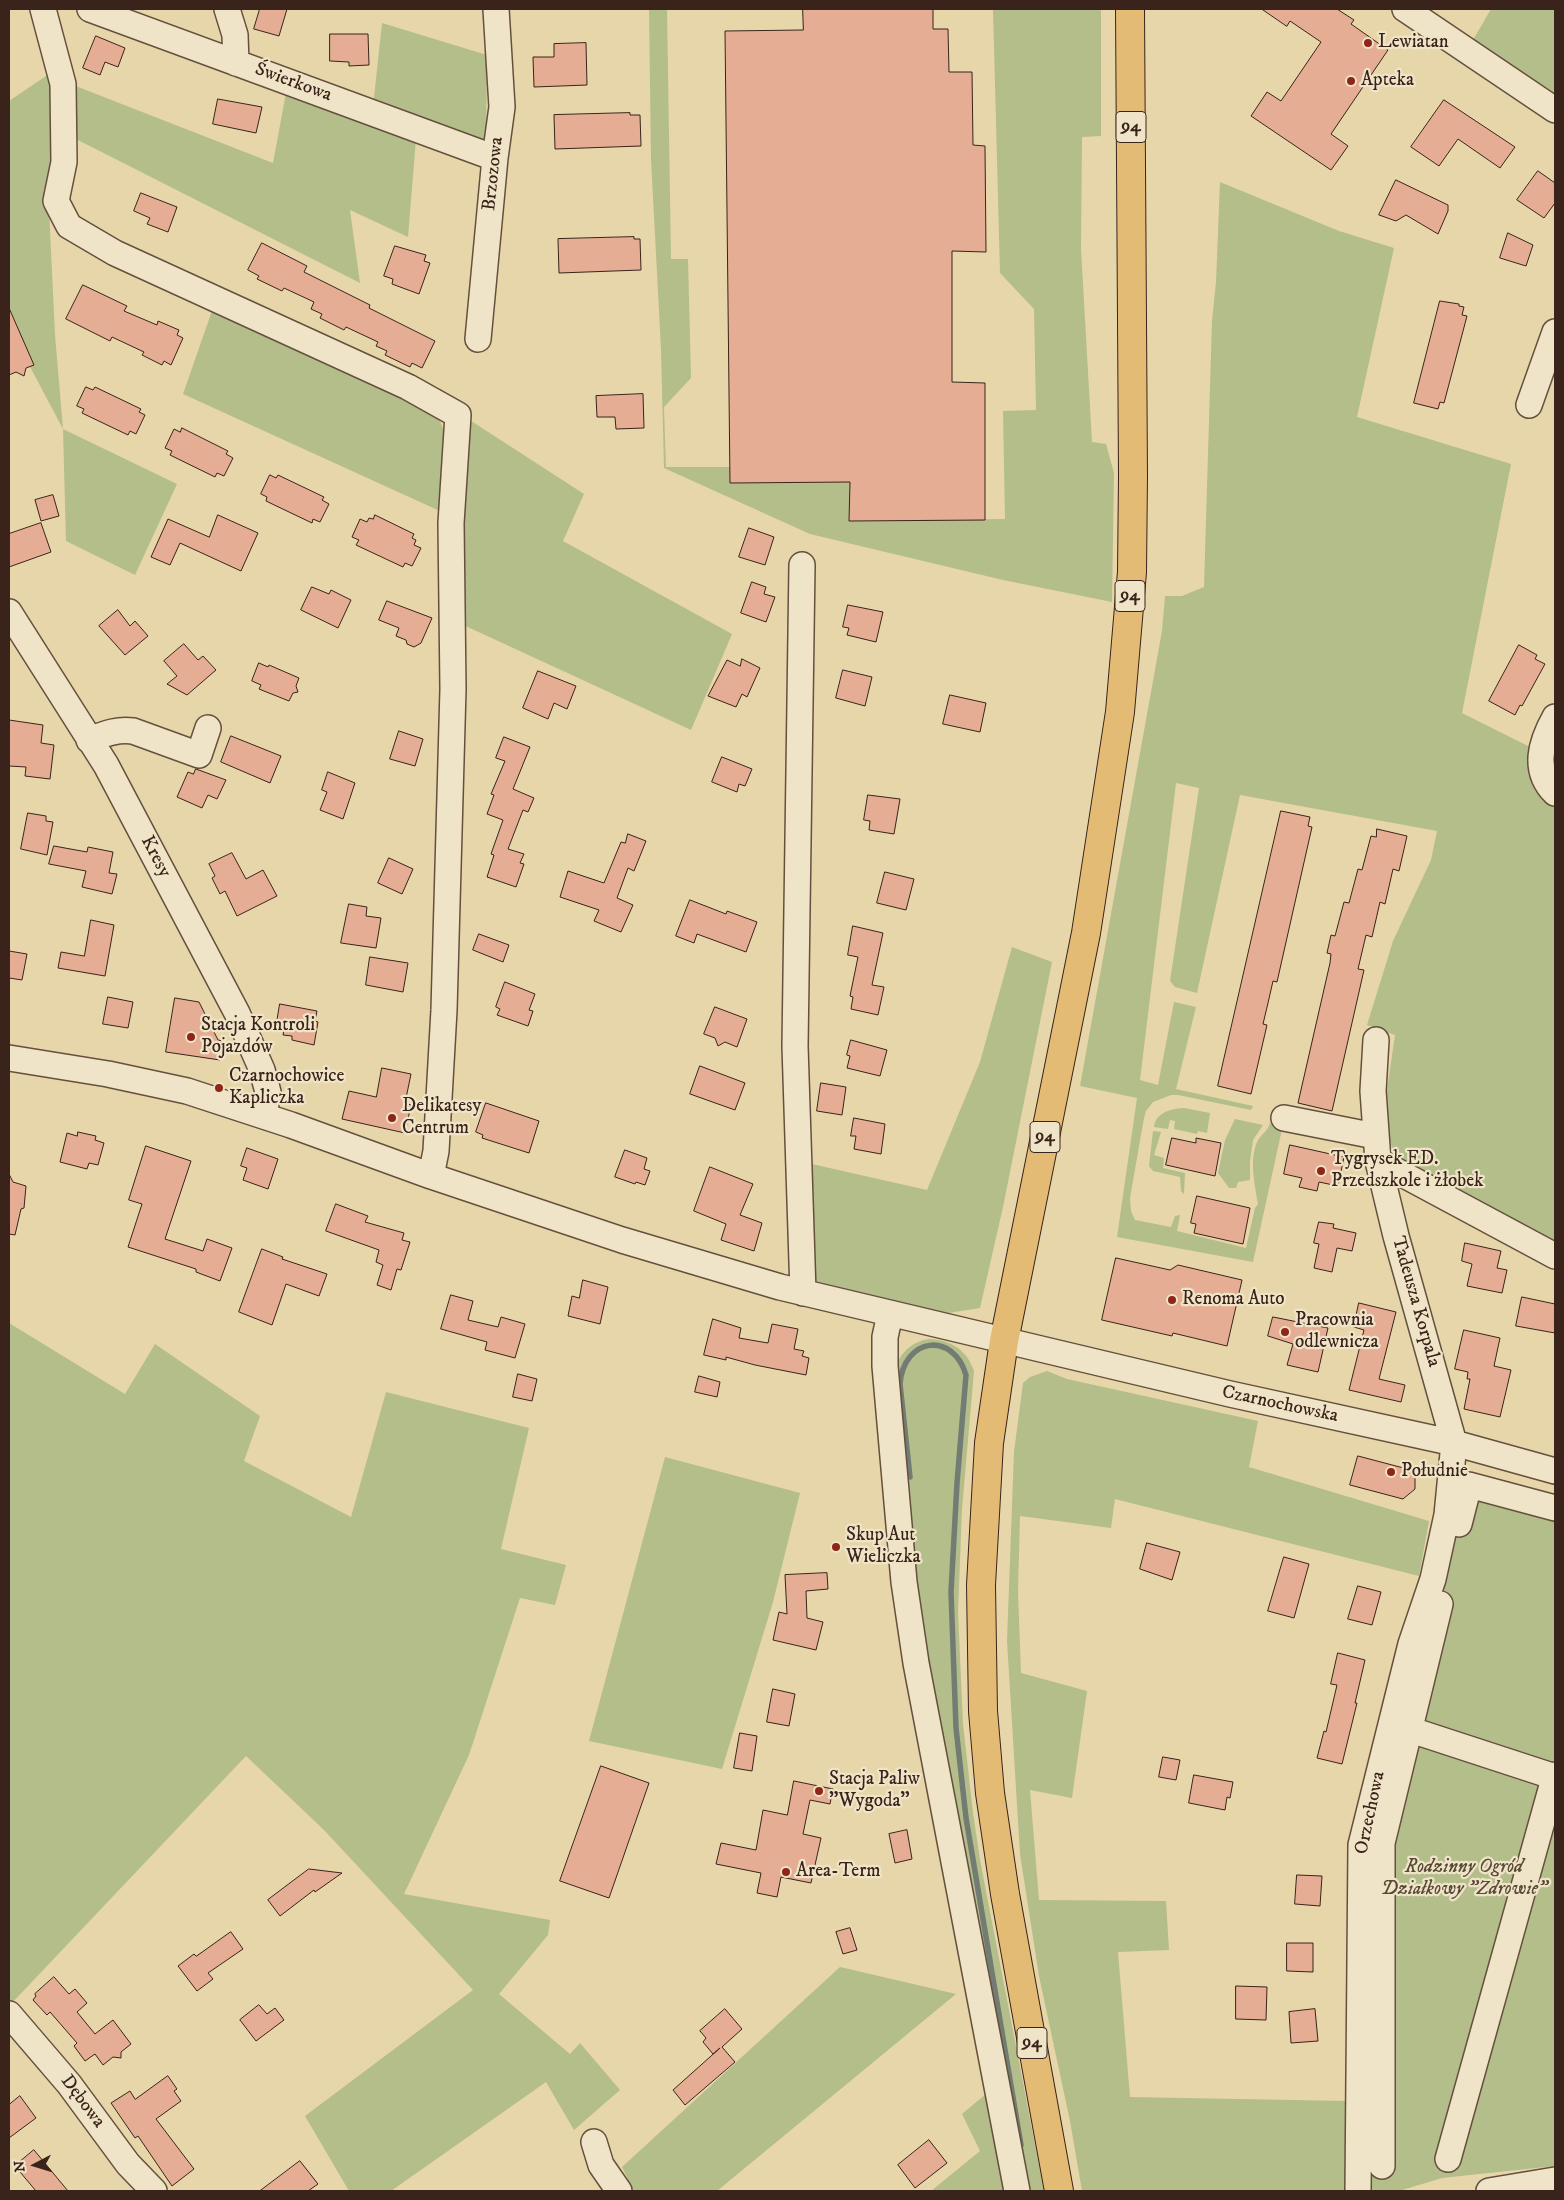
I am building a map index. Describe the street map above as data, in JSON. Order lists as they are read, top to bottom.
{
  "streets": {
    "main road": ["94"],
    "street": [
      "Świerkowa",
      "Brzozowa",
      "Kresy",
      "Tadeusza Korpala",
      "Czarnochowska",
      "Orzechowa",
      "Dębowa"
    ]
  },
  "crossings": [
    ["Świerkowa", "Brzozowa"],
    ["94", "Czarnochowska"],
    ["Kresy", "Czarnochowska"],
    ["Tadeusza Korpala", "Czarnochowska"],
    ["Tadeusza Korpala", "Orzechowa"],
    ["Czarnochowska", "Orzechowa"]
  ],
  "parks": ["Rodzinny Ogród Działkowy \"Zdrowie\""],
  "places": [
    "Lewiatan",
    "Apteka",
    "Stacja Kontroli Pojazdów",
    "Czarnochowice Kapliczka",
    "Delikatesy Centrum",
    "Tygrysek ED. Przedszkole i żłobek",
    "Renoma Auto",
    "Pracownia odlewnicza",
    "Południe",
    "Skup Aut Wieliczka",
    "Stacja Paliw \"Wygoda\"",
    "Area-Term"
  ],
  "north": "left"
}
